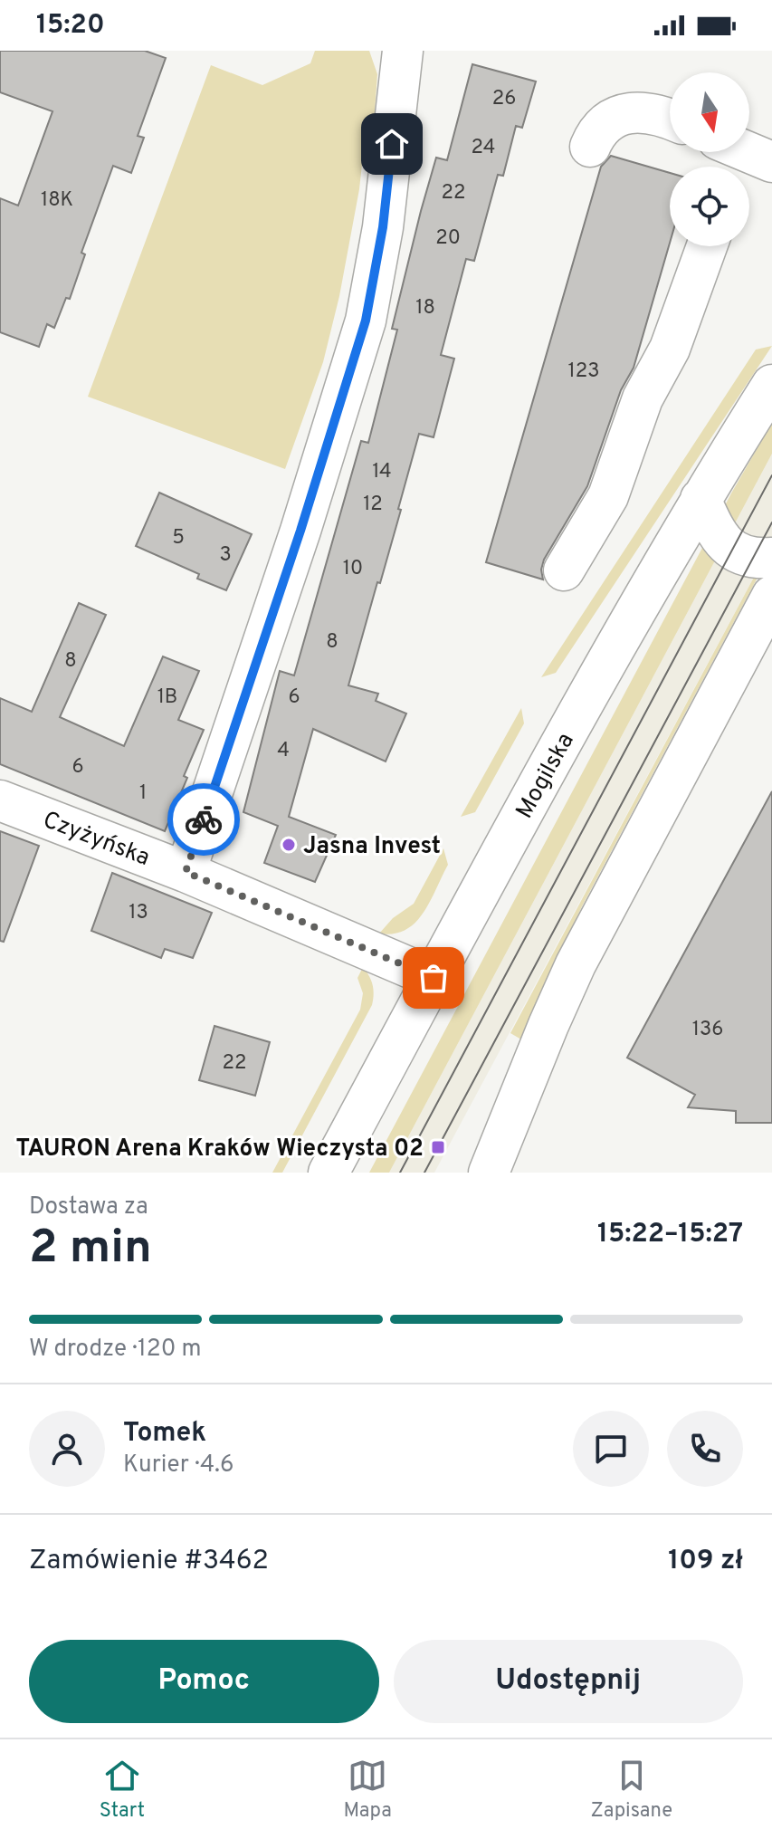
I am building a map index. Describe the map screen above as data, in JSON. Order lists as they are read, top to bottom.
{
  "streets": {
    "main road": ["Mogilska", "Czyżyńska"]
  },
  "crossings": [
    ["Mogilska", "Czyżyńska"]
  ],
  "places": {
    "other": ["Jasna Invest"],
    "transit": ["TAURON Arena Kraków Wieczysta 02"]
  },
  "house_numbers": [
    "26",
    "24",
    "22",
    "18K",
    "20",
    "18",
    "123",
    "14",
    "12",
    "5",
    "3",
    "10",
    "8",
    "8",
    "1B",
    "6",
    "4",
    "6",
    "1",
    "13",
    "136",
    "22"
  ],
  "north": "bottom",
  "page": {
    "status": "15:20",
    "heading": ["2 min", "Dostawa za", "15:22–15:27"],
    "panel": [
      "Tomek",
      "Kurier · 4.6",
      "Zamówienie #3462",
      "109 zł"
    ],
    "bar": "W drodze · 120 m",
    "buttons": ["Pomoc", "Udostępnij"],
    "tabs": ["Start", "Mapa", "Zapisane"]
  }
}
